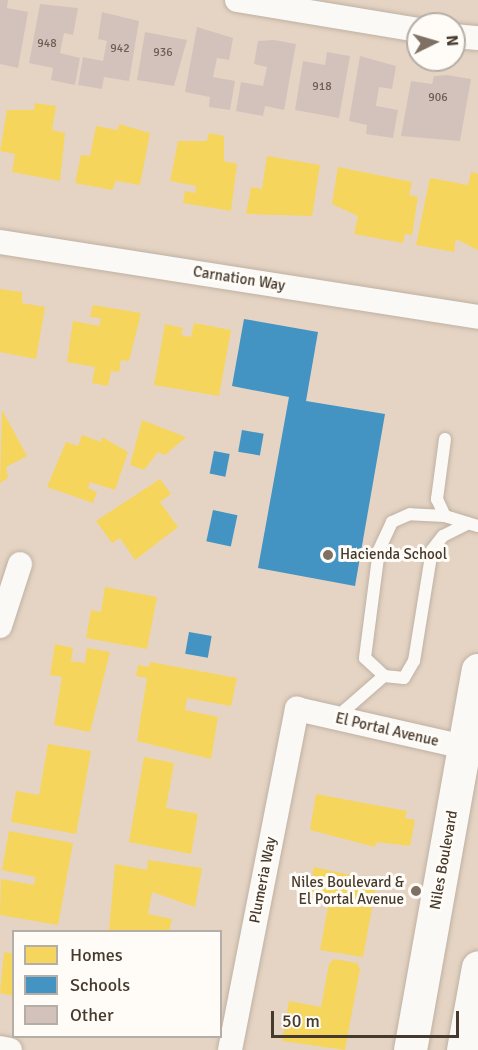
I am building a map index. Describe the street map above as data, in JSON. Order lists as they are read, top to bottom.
{
  "streets": {
    "main road": ["Niles Boulevard"],
    "street": ["Carnation Way", "El Portal Avenue", "Plumeria Way"]
  },
  "crossings": [
    ["El Portal Avenue", "Niles Boulevard"],
    ["El Portal Avenue", "Plumeria Way"]
  ],
  "places": ["Hacienda School", "Niles Boulevard & El Portal Avenue"],
  "house_numbers": [
    "948",
    "942",
    "936",
    "918",
    "906"
  ],
  "legend": ["Homes", "Schools", "Other"],
  "scale_bar": "50 m",
  "north": "right"
}
